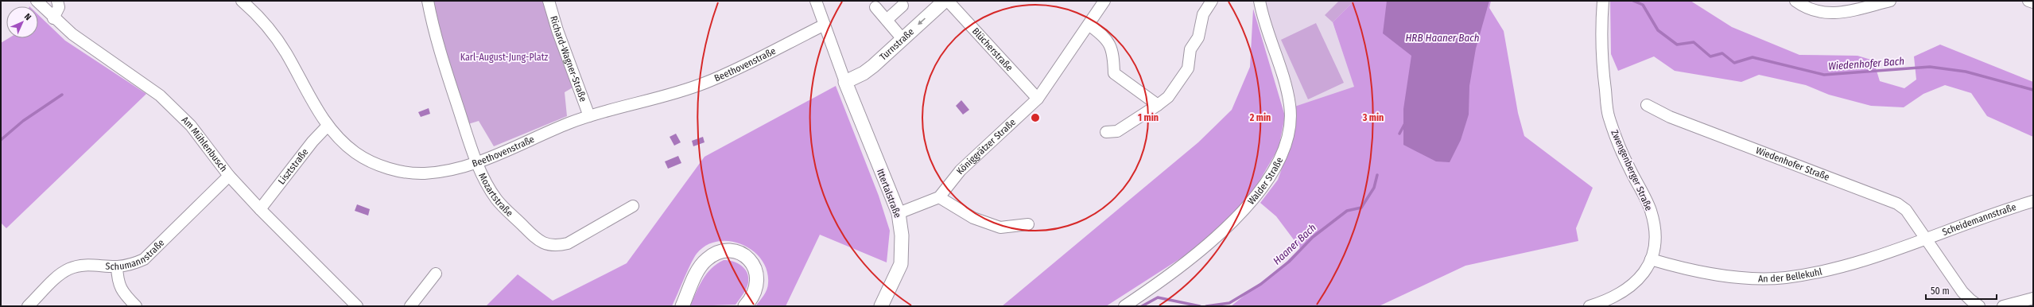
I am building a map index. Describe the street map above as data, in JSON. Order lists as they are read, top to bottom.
{
  "streets": {
    "main road": ["Turnstraße", "Ittertalstraße"],
    "street": [
      "Blücherstraße",
      "Richard-Wagner-Straße",
      "Beethovenstraße",
      "Am Mühlenbusch",
      "Königgrätzer Straße",
      "Wiedenhofer Straße",
      "Lisztstraße",
      "Zwengenberger Straße",
      "Walder Straße",
      "Mozartstraße",
      "Scheidemannstraße",
      "Schumannstraße",
      "An der Bellekuhl"
    ]
  },
  "crossings": [
    ["Turnstraße", "Ittertalstraße"],
    ["Blücherstraße", "Königgrätzer Straße"],
    ["Richard-Wagner-Straße", "Beethovenstraße"],
    ["Beethovenstraße", "Lisztstraße"],
    ["Beethovenstraße", "Mozartstraße"],
    ["Am Mühlenbusch", "Lisztstraße"],
    ["Am Mühlenbusch", "Schumannstraße"],
    ["Wiedenhofer Straße", "Scheidemannstraße"],
    ["Wiedenhofer Straße", "An der Bellekuhl"],
    ["Zwengenberger Straße", "An der Bellekuhl"],
    ["Scheidemannstraße", "An der Bellekuhl"]
  ],
  "one_way": ["Turnstraße"],
  "water": ["HRB Haaner Bach", "Wiedenhofer Bach", "Haaner Bach"],
  "parks": ["Karl-August-Jung-Platz"],
  "scale_bar": "50 m",
  "north": "top right",
  "rings": ["1 min", "2 min", "3 min"]
}
